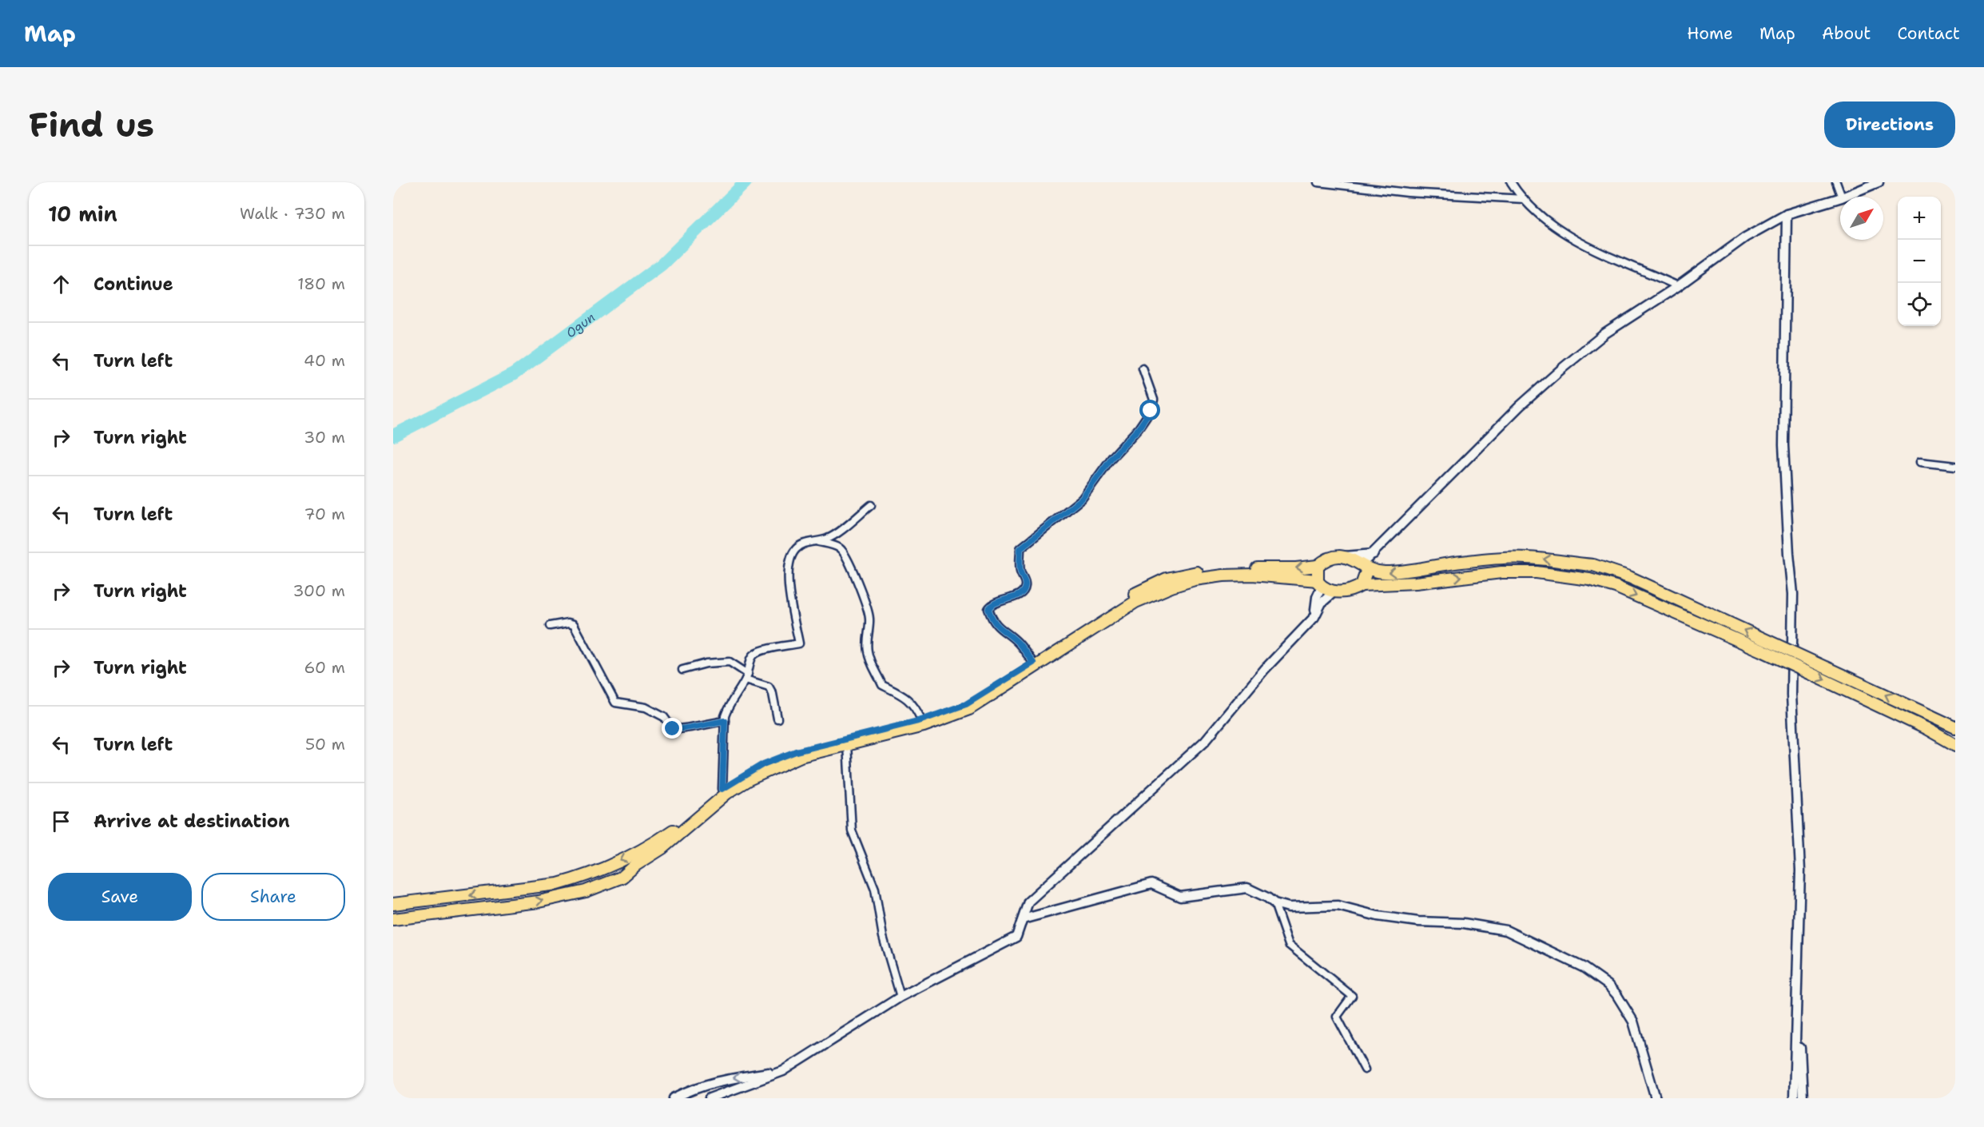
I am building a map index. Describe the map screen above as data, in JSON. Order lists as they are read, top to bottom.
{
  "water": ["Ogun"],
  "north": "top right",
  "page": {
    "header": "Map",
    "nav": [
      "Home",
      "Map",
      "About",
      "Contact"
    ],
    "buttons": [
      "Directions",
      ["Save", "Share"]
    ],
    "title": "Find us",
    "heading": ["10 min", "Walk · 730 m"],
    "map_buttons": ["+", "−"],
    "list": [
      ["Continue", "180 m"],
      ["Turn left", "40 m"],
      ["Turn right", "30 m"],
      ["Turn left", "70 m"],
      ["Turn right", "300 m"],
      ["Turn right", "60 m"],
      ["Turn left", "50 m"],
      "Arrive at destination"
    ]
  }
}
